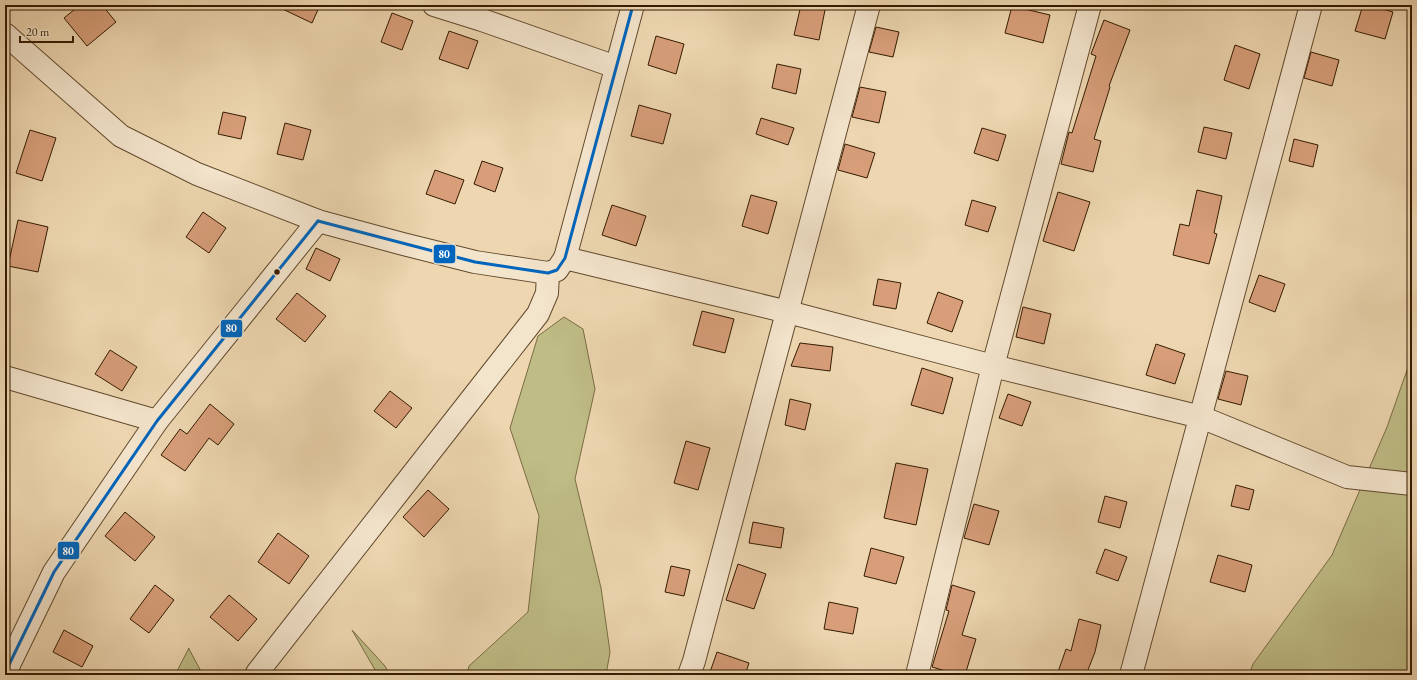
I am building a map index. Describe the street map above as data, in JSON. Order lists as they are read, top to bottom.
{
  "lines": ["transit line 80"],
  "scale_bar": "20 m"
}
